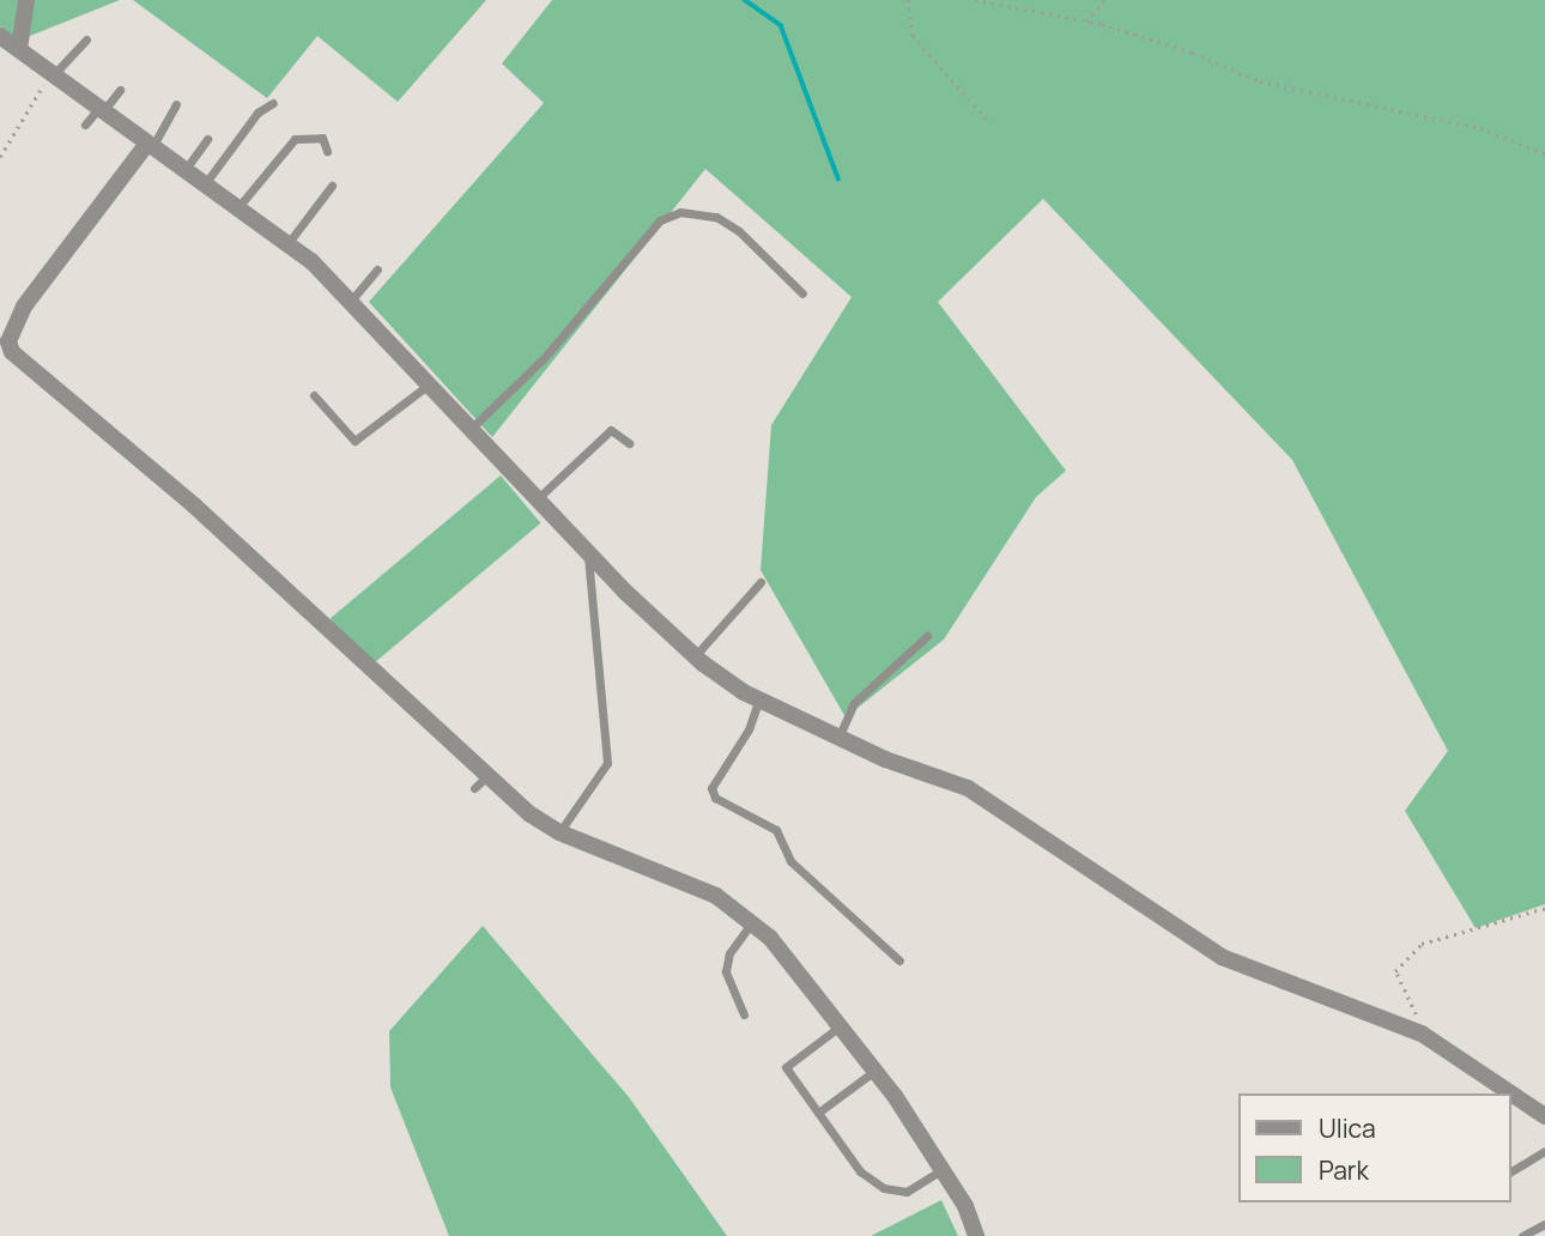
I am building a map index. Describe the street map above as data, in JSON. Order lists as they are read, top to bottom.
{
  "legend": ["Ulica", "Park"]
}
